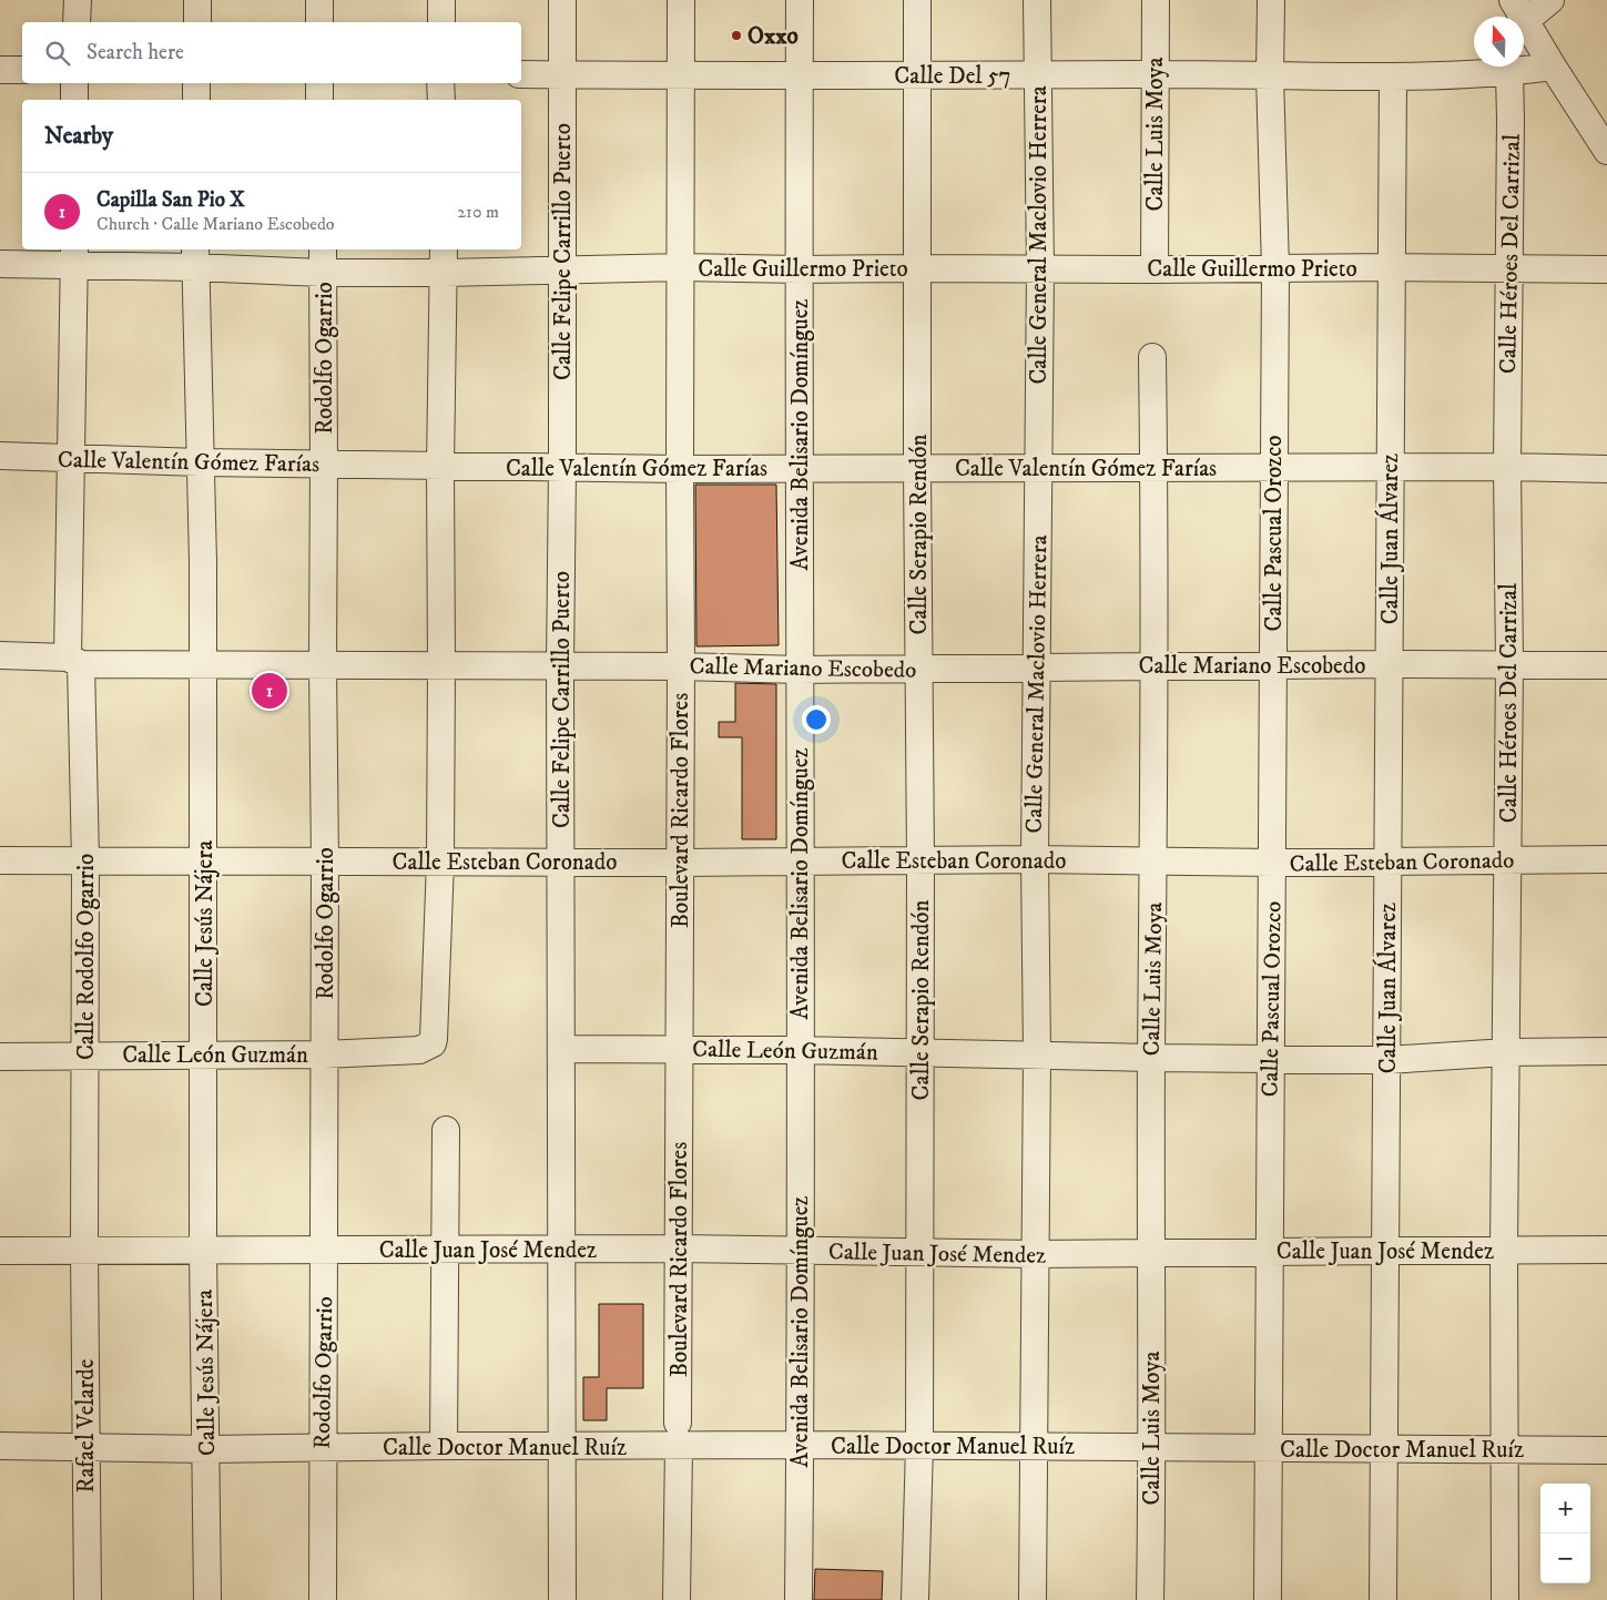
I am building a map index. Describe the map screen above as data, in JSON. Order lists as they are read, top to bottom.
{
  "streets": {
    "street": [
      "Calle Del 57",
      "Calle Luis Moya",
      "Calle General Maclovio Herrera",
      "Calle Felipe Carrillo Puerto",
      "Calle Héroes Del Carrizal",
      "Calle Guillermo Prieto",
      "Rodolfo Ogarrio",
      "Avenida Belisario Domínguez",
      "Calle Valentín Gómez Farías",
      "Calle Pascual Orozco",
      "Calle Serapio Rendón",
      "Calle Juan Álvarez",
      "Calle Mariano Escobedo",
      "Boulevard Ricardo Flores",
      "Calle Esteban Coronado",
      "Calle Jesús Nájera",
      "Calle Rodolfo Ogarrio",
      "Calle León Guzmán",
      "Calle Juan José Mendez",
      "Rafael Velarde",
      "Calle Doctor Manuel Ruíz"
    ]
  },
  "crossings": [
    ["Calle Del 57", "Calle Luis Moya"],
    ["Calle Del 57", "Calle General Maclovio Herrera"],
    ["Calle Del 57", "Calle Felipe Carrillo Puerto"],
    ["Calle Del 57", "Calle Héroes Del Carrizal"],
    ["Calle Del 57", "Avenida Belisario Domínguez"],
    ["Calle Del 57", "Calle Pascual Orozco"],
    ["Calle Del 57", "Calle Serapio Rendón"],
    ["Calle Del 57", "Calle Juan Álvarez"],
    ["Calle Del 57", "Boulevard Ricardo Flores"],
    ["Calle Luis Moya", "Calle Guillermo Prieto"],
    ["Calle Luis Moya", "Calle Valentín Gómez Farías"],
    ["Calle Luis Moya", "Calle Mariano Escobedo"],
    ["Calle Luis Moya", "Calle Esteban Coronado"],
    ["Calle Luis Moya", "Calle León Guzmán"],
    ["Calle Luis Moya", "Calle Juan José Mendez"],
    ["Calle Luis Moya", "Calle Doctor Manuel Ruíz"],
    ["Calle General Maclovio Herrera", "Calle Guillermo Prieto"],
    ["Calle General Maclovio Herrera", "Calle Valentín Gómez Farías"],
    ["Calle General Maclovio Herrera", "Calle Mariano Escobedo"],
    ["Calle General Maclovio Herrera", "Calle Esteban Coronado"],
    ["Calle General Maclovio Herrera", "Calle León Guzmán"],
    ["Calle General Maclovio Herrera", "Calle Juan José Mendez"],
    ["Calle General Maclovio Herrera", "Calle Doctor Manuel Ruíz"],
    ["Calle Felipe Carrillo Puerto", "Calle Guillermo Prieto"],
    ["Calle Felipe Carrillo Puerto", "Calle Valentín Gómez Farías"],
    ["Calle Felipe Carrillo Puerto", "Calle Mariano Escobedo"],
    ["Calle Felipe Carrillo Puerto", "Calle Esteban Coronado"],
    ["Calle Felipe Carrillo Puerto", "Calle León Guzmán"],
    ["Calle Felipe Carrillo Puerto", "Calle Juan José Mendez"],
    ["Calle Felipe Carrillo Puerto", "Calle Doctor Manuel Ruíz"],
    ["Calle Héroes Del Carrizal", "Calle Guillermo Prieto"],
    ["Calle Héroes Del Carrizal", "Calle Valentín Gómez Farías"],
    ["Calle Héroes Del Carrizal", "Calle Mariano Escobedo"],
    ["Calle Héroes Del Carrizal", "Calle Esteban Coronado"],
    ["Calle Héroes Del Carrizal", "Calle León Guzmán"],
    ["Calle Héroes Del Carrizal", "Calle Juan José Mendez"],
    ["Calle Héroes Del Carrizal", "Calle Doctor Manuel Ruíz"],
    ["Calle Guillermo Prieto", "Rodolfo Ogarrio"],
    ["Calle Guillermo Prieto", "Avenida Belisario Domínguez"],
    ["Calle Guillermo Prieto", "Calle Pascual Orozco"],
    ["Calle Guillermo Prieto", "Calle Serapio Rendón"],
    ["Calle Guillermo Prieto", "Calle Juan Álvarez"],
    ["Calle Guillermo Prieto", "Boulevard Ricardo Flores"],
    ["Calle Guillermo Prieto", "Calle Jesús Nájera"],
    ["Calle Guillermo Prieto", "Calle Rodolfo Ogarrio"],
    ["Rodolfo Ogarrio", "Calle Valentín Gómez Farías"],
    ["Rodolfo Ogarrio", "Calle Mariano Escobedo"],
    ["Rodolfo Ogarrio", "Calle Esteban Coronado"],
    ["Rodolfo Ogarrio", "Calle León Guzmán"],
    ["Rodolfo Ogarrio", "Calle Juan José Mendez"],
    ["Rodolfo Ogarrio", "Calle Doctor Manuel Ruíz"],
    ["Avenida Belisario Domínguez", "Calle Valentín Gómez Farías"],
    ["Avenida Belisario Domínguez", "Calle Mariano Escobedo"],
    ["Avenida Belisario Domínguez", "Calle Esteban Coronado"],
    ["Avenida Belisario Domínguez", "Calle León Guzmán"],
    ["Avenida Belisario Domínguez", "Calle Juan José Mendez"],
    ["Avenida Belisario Domínguez", "Calle Doctor Manuel Ruíz"],
    ["Calle Valentín Gómez Farías", "Calle Pascual Orozco"],
    ["Calle Valentín Gómez Farías", "Calle Serapio Rendón"],
    ["Calle Valentín Gómez Farías", "Calle Juan Álvarez"],
    ["Calle Valentín Gómez Farías", "Boulevard Ricardo Flores"],
    ["Calle Valentín Gómez Farías", "Calle Jesús Nájera"],
    ["Calle Valentín Gómez Farías", "Calle Rodolfo Ogarrio"],
    ["Calle Pascual Orozco", "Calle Mariano Escobedo"],
    ["Calle Pascual Orozco", "Calle Esteban Coronado"],
    ["Calle Pascual Orozco", "Calle León Guzmán"],
    ["Calle Pascual Orozco", "Calle Juan José Mendez"],
    ["Calle Pascual Orozco", "Calle Doctor Manuel Ruíz"],
    ["Calle Serapio Rendón", "Calle Mariano Escobedo"],
    ["Calle Serapio Rendón", "Calle Esteban Coronado"],
    ["Calle Serapio Rendón", "Calle León Guzmán"],
    ["Calle Serapio Rendón", "Calle Juan José Mendez"],
    ["Calle Serapio Rendón", "Calle Doctor Manuel Ruíz"],
    ["Calle Juan Álvarez", "Calle Mariano Escobedo"],
    ["Calle Juan Álvarez", "Calle Esteban Coronado"],
    ["Calle Juan Álvarez", "Calle León Guzmán"],
    ["Calle Juan Álvarez", "Calle Juan José Mendez"],
    ["Calle Juan Álvarez", "Calle Doctor Manuel Ruíz"],
    ["Calle Mariano Escobedo", "Boulevard Ricardo Flores"],
    ["Calle Mariano Escobedo", "Calle Jesús Nájera"],
    ["Calle Mariano Escobedo", "Calle Rodolfo Ogarrio"],
    ["Boulevard Ricardo Flores", "Calle Esteban Coronado"],
    ["Boulevard Ricardo Flores", "Calle León Guzmán"],
    ["Boulevard Ricardo Flores", "Calle Juan José Mendez"],
    ["Boulevard Ricardo Flores", "Calle Doctor Manuel Ruíz"],
    ["Calle Esteban Coronado", "Calle Jesús Nájera"],
    ["Calle Esteban Coronado", "Calle Rodolfo Ogarrio"],
    ["Calle Esteban Coronado", "Calle León Guzmán"],
    ["Calle Jesús Nájera", "Calle León Guzmán"],
    ["Calle Jesús Nájera", "Calle Juan José Mendez"],
    ["Calle Jesús Nájera", "Calle Doctor Manuel Ruíz"],
    ["Calle Rodolfo Ogarrio", "Calle León Guzmán"],
    ["Calle Rodolfo Ogarrio", "Calle Juan José Mendez"],
    ["Calle Rodolfo Ogarrio", "Rafael Velarde"],
    ["Calle Juan José Mendez", "Rafael Velarde"],
    ["Rafael Velarde", "Calle Doctor Manuel Ruíz"]
  ],
  "places": ["Oxxo"],
  "north": "top",
  "page": {
    "search": "Search here",
    "heading": "Nearby",
    "list": [
      {
        "mark": "1",
        "name": "Capilla San Pio X",
        "note": "Church · Calle Mariano Escobedo",
        "value": "210 m"
      }
    ],
    "pins": "1",
    "map_buttons": ["+", "−"]
  }
}
